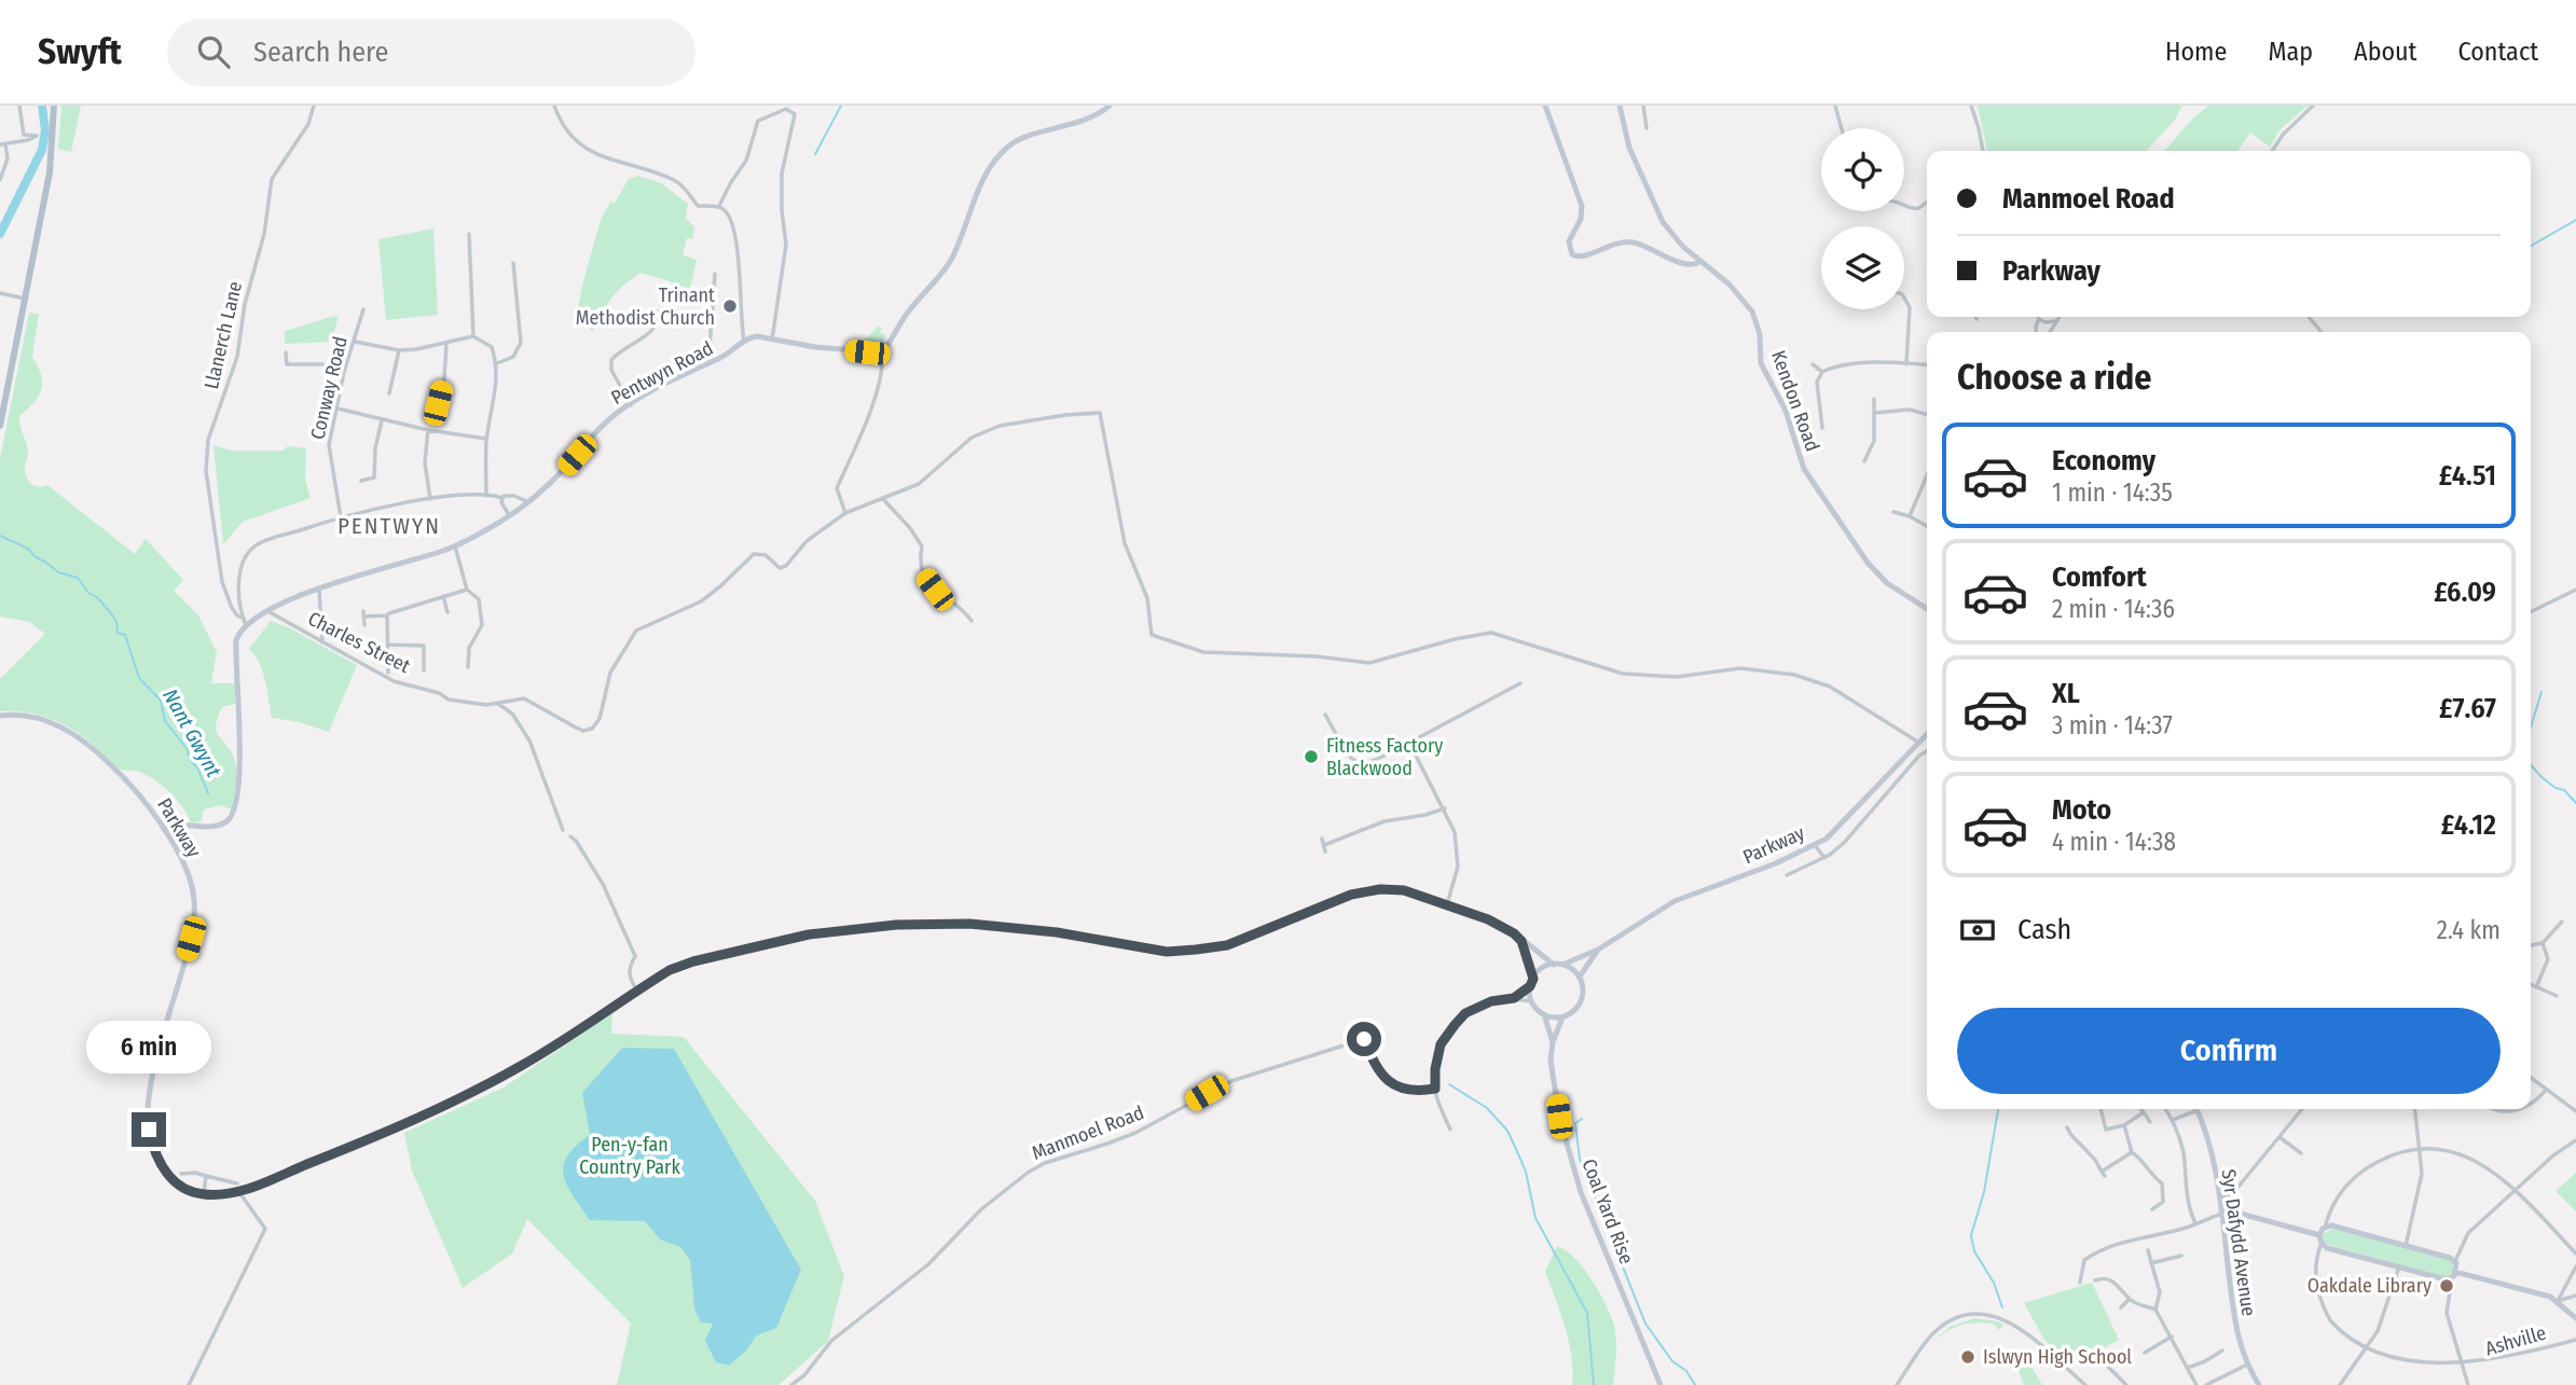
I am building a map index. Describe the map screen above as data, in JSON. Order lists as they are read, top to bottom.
{
  "streets": {
    "street": [
      "Llanerch Lane",
      "Pentwyn Road",
      "Conway Road",
      "Kendon Road",
      "Charles Street",
      "Parkway",
      "Manmoel Road",
      "Coal Yard Rise",
      "Syr Dafydd Avenue",
      "Ashville"
    ]
  },
  "crossings": [
    ["Llanerch Lane", "Pentwyn Road"],
    ["Pentwyn Road", "Charles Street"]
  ],
  "districts": ["PENTWYN"],
  "water": ["Nant Gwynt"],
  "parks": ["Pen-y-fan Country Park"],
  "places": [
    "Trinant Methodist Church",
    "Fitness Factory Blackwood",
    "Oakdale Library",
    "Islwyn High School"
  ],
  "page": {
    "header": "Swyft",
    "search": "Search here",
    "nav": [
      "Home",
      "Map",
      "About",
      "Contact"
    ],
    "banner": ["Manmoel Road", "Parkway"],
    "heading": "Choose a ride",
    "list": [
      {
        "name": "Economy",
        "note": "1 min · 14:35",
        "value": "£4.51"
      },
      {
        "name": "Comfort",
        "note": "2 min · 14:36",
        "value": "£6.09"
      },
      {
        "name": "XL",
        "note": "3 min · 14:37",
        "value": "£7.67"
      },
      {
        "name": "Moto",
        "note": "4 min · 14:38",
        "value": "£4.12"
      }
    ],
    "pay": ["Cash", "2.4 km"],
    "buttons": "Confirm",
    "bubble": "6 min"
  }
}
